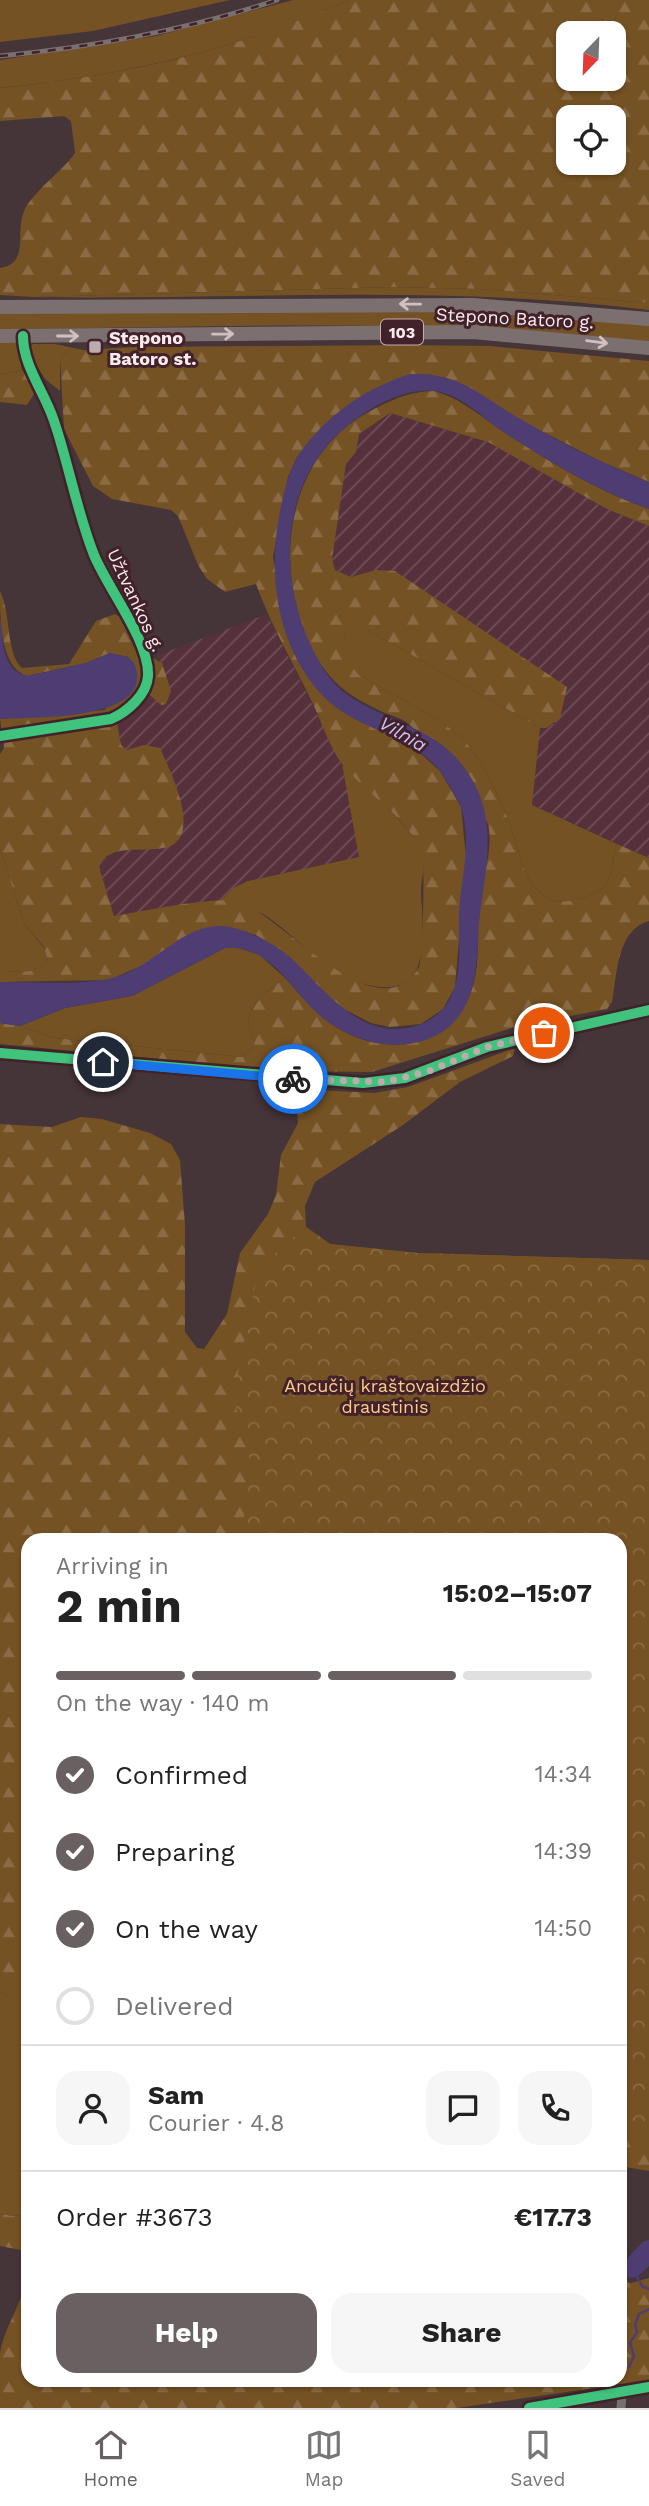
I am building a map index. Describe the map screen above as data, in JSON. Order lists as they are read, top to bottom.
{
  "streets": {
    "main road": ["Stepono Batoro g.", "103"],
    "street": ["Užtvankos g."]
  },
  "crossings": [
    ["Stepono Batoro g.", "Užtvankos g."]
  ],
  "water": ["Vilnia"],
  "parks": ["Ancučių kraštovaizdžio draustinis"],
  "places": {
    "transit": ["Stepono Batoro st."]
  },
  "north": "bottom left",
  "page": {
    "heading": ["2 min", "Arriving in", "15:02–15:07"],
    "panel": [
      "Sam",
      "Courier · 4.8",
      "Order #3673",
      "€17.73"
    ],
    "bar": "On the way · 140 m",
    "list": [
      ["Confirmed", "14:34"],
      ["Preparing", "14:39"],
      ["On the way", "14:50"],
      "Delivered"
    ],
    "buttons": ["Help", "Share"],
    "tabs": ["Home", "Map", "Saved"]
  }
}
